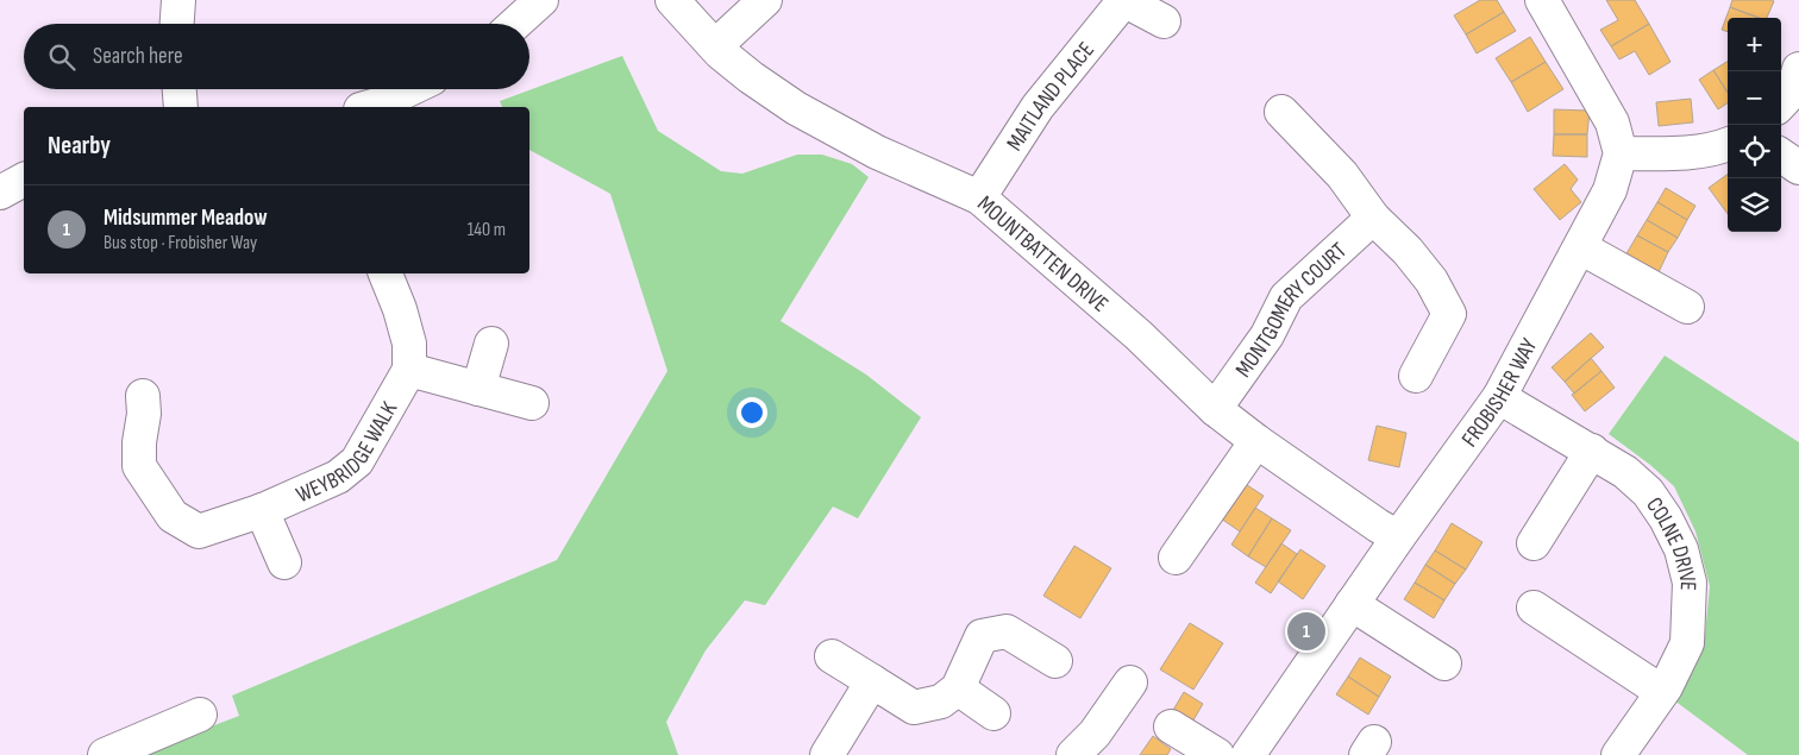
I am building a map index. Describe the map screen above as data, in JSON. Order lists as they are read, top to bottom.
{
  "streets": {
    "street": [
      "MAITLAND PLACE",
      "MOUNTBATTEN DRIVE",
      "MONTGOMERY COURT",
      "FROBISHER WAY",
      "WEYBRIDGE WALK",
      "COLNE DRIVE"
    ]
  },
  "crossings": [
    ["MAITLAND PLACE", "MOUNTBATTEN DRIVE"],
    ["MOUNTBATTEN DRIVE", "MONTGOMERY COURT"],
    ["MOUNTBATTEN DRIVE", "FROBISHER WAY"],
    ["FROBISHER WAY", "COLNE DRIVE"]
  ],
  "page": {
    "map_buttons": ["+", "−"],
    "search": "Search here",
    "heading": "Nearby",
    "list": [
      {
        "mark": "1",
        "name": "Midsummer Meadow",
        "note": "Bus stop · Frobisher Way",
        "value": "140 m"
      }
    ],
    "pins": "1"
  }
}
